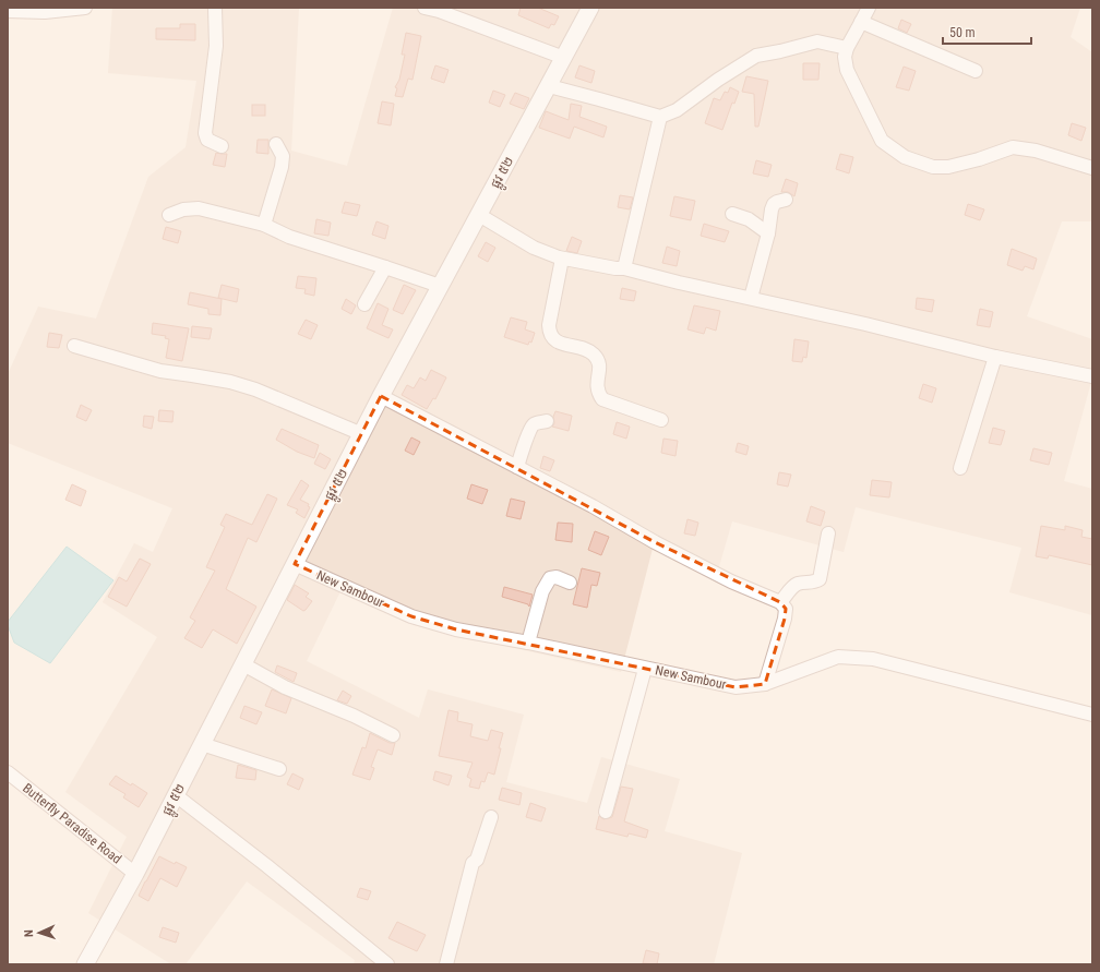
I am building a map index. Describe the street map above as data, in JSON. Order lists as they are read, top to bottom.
{
  "streets": {
    "street": ["ផ្លូវ ៥២", "New Sambour", "Butterfly Paradise Road"]
  },
  "crossings": [
    ["ផ្លូវ ៥២", "New Sambour"],
    ["ផ្លូវ ៥២", "Butterfly Paradise Road"]
  ],
  "scale_bar": "50 m",
  "north": "left"
}
